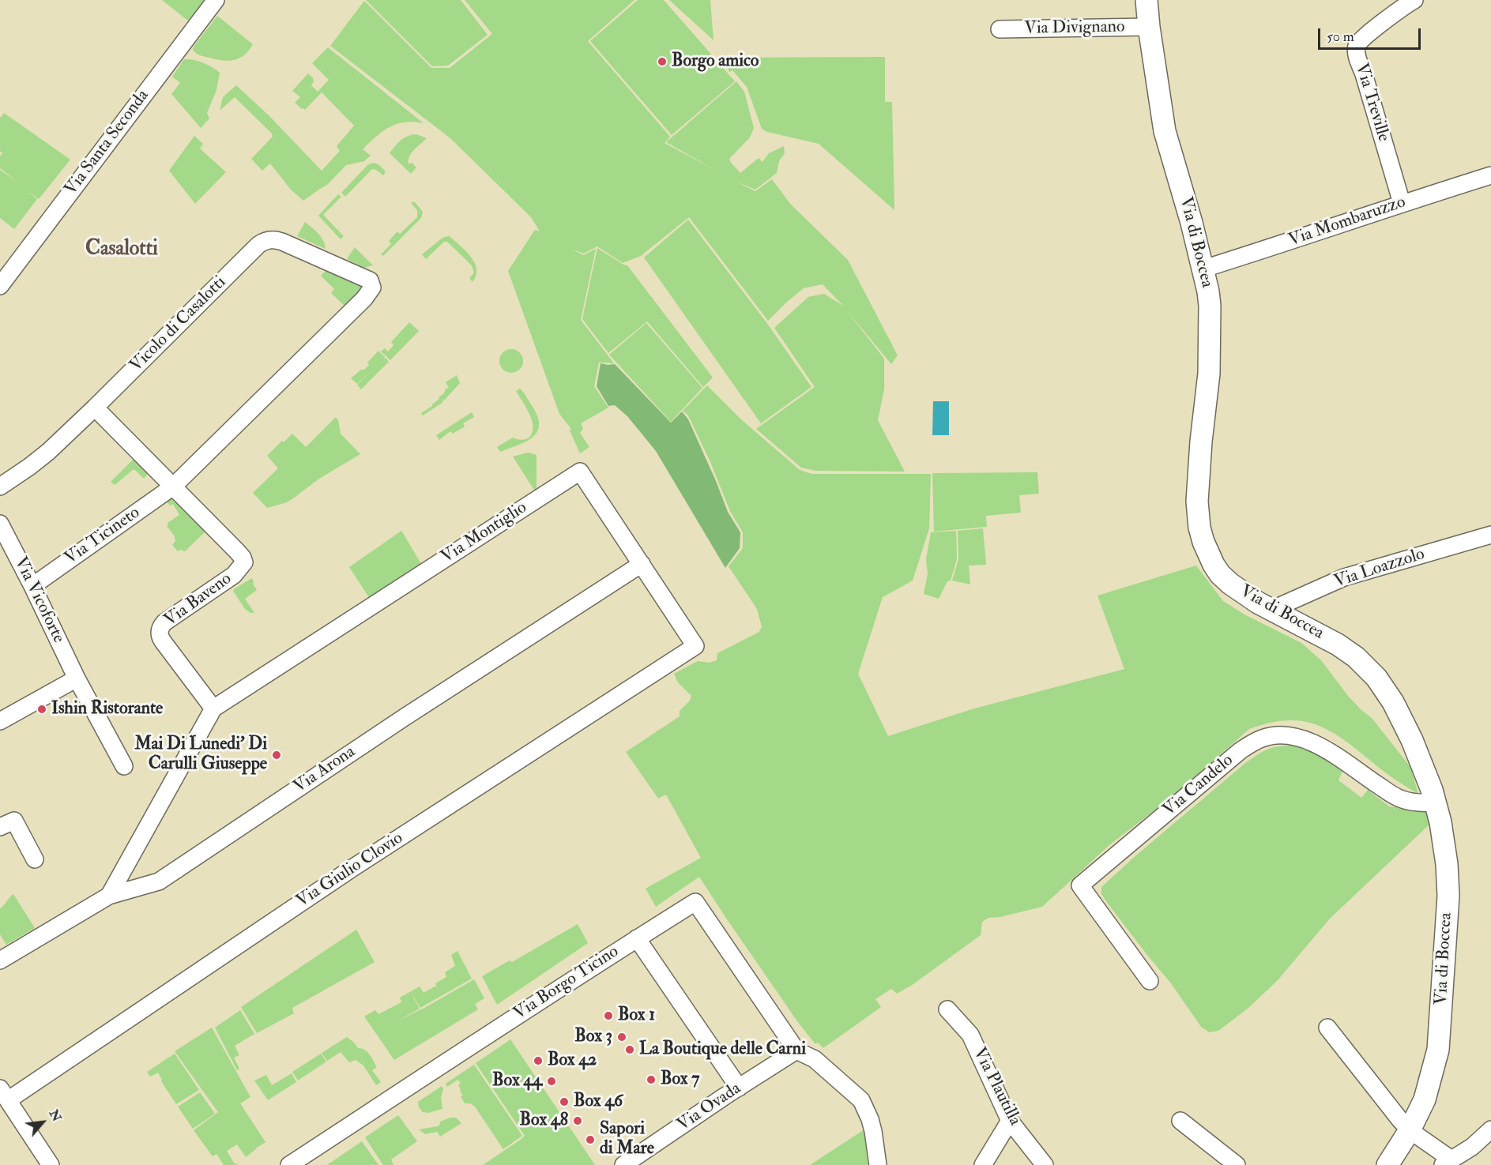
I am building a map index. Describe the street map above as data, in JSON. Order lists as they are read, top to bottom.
{
  "streets": {
    "main road": ["Via di Boccea"],
    "street": [
      "Via Divignano",
      "Via Treville",
      "Via Santa Seconda",
      "Via Mombaruzzo",
      "Vicolo di Casalotti",
      "Via Montiglio",
      "Via Ticineto",
      "Via Loazzolo",
      "Via Vicoforte",
      "Via Baveno",
      "Via Arona",
      "Via Candelo",
      "Via Giulio Clovio",
      "Via Borgo Ticino",
      "Via Plautilla",
      "Via Ovada"
    ]
  },
  "crossings": [
    ["Via Divignano", "Via di Boccea"],
    ["Via Treville", "Via Mombaruzzo"],
    ["Via Mombaruzzo", "Via di Boccea"],
    ["Via di Boccea", "Via Loazzolo"],
    ["Via di Boccea", "Via Candelo"],
    ["Vicolo di Casalotti", "Via Ticineto"],
    ["Vicolo di Casalotti", "Via Baveno"],
    ["Via Montiglio", "Via Baveno"],
    ["Via Montiglio", "Via Arona"],
    ["Via Montiglio", "Via Giulio Clovio"],
    ["Via Ticineto", "Via Vicoforte"],
    ["Via Ticineto", "Via Baveno"],
    ["Via Borgo Ticino", "Via Ovada"]
  ],
  "districts": ["Casalotti"],
  "places": [
    "Borgo amico",
    "Ishin Ristorante",
    "Mai Di Lunedi' Di Carulli Giuseppe",
    "Box 1",
    "Box 3",
    "La Boutique delle Carni",
    "Box 42",
    "Box 7",
    "Box 44",
    "Box 46",
    "Box 48",
    "Sapori di Mare"
  ],
  "scale_bar": "50 m",
  "north": "top right"
}
